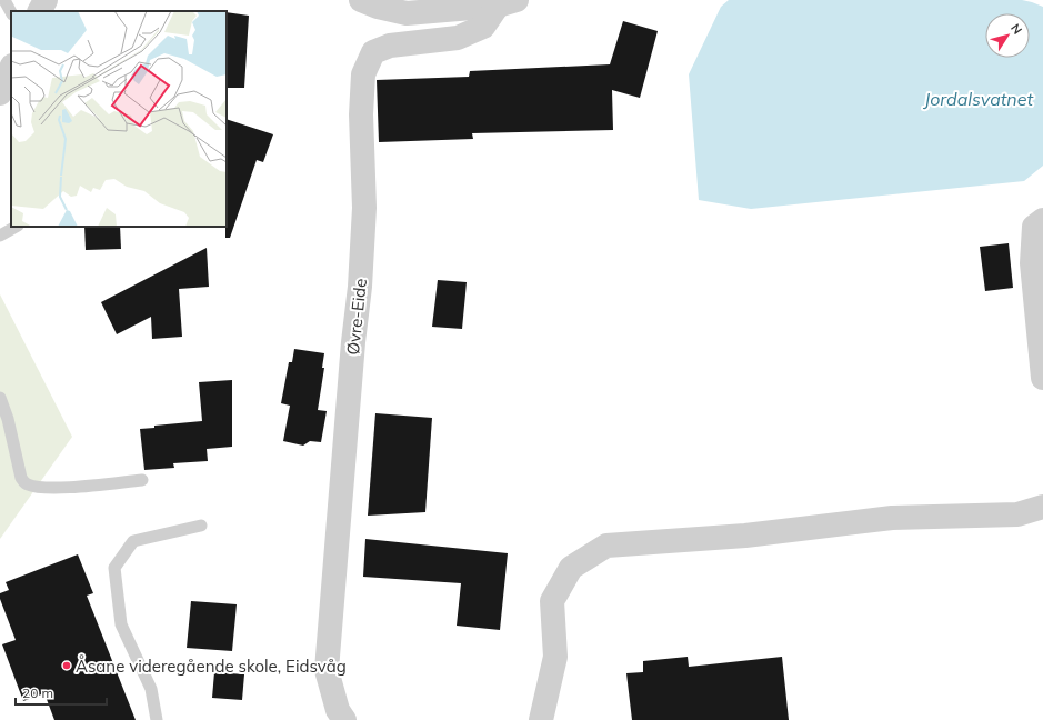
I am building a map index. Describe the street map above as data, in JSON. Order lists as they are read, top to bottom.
{
  "streets": {
    "street": ["Øvre-Eide"]
  },
  "water": ["Jordalsvatnet"],
  "places": ["Åsane videregående skole, Eidsvåg"],
  "scale_bar": "20 m",
  "north": "top right"
}
